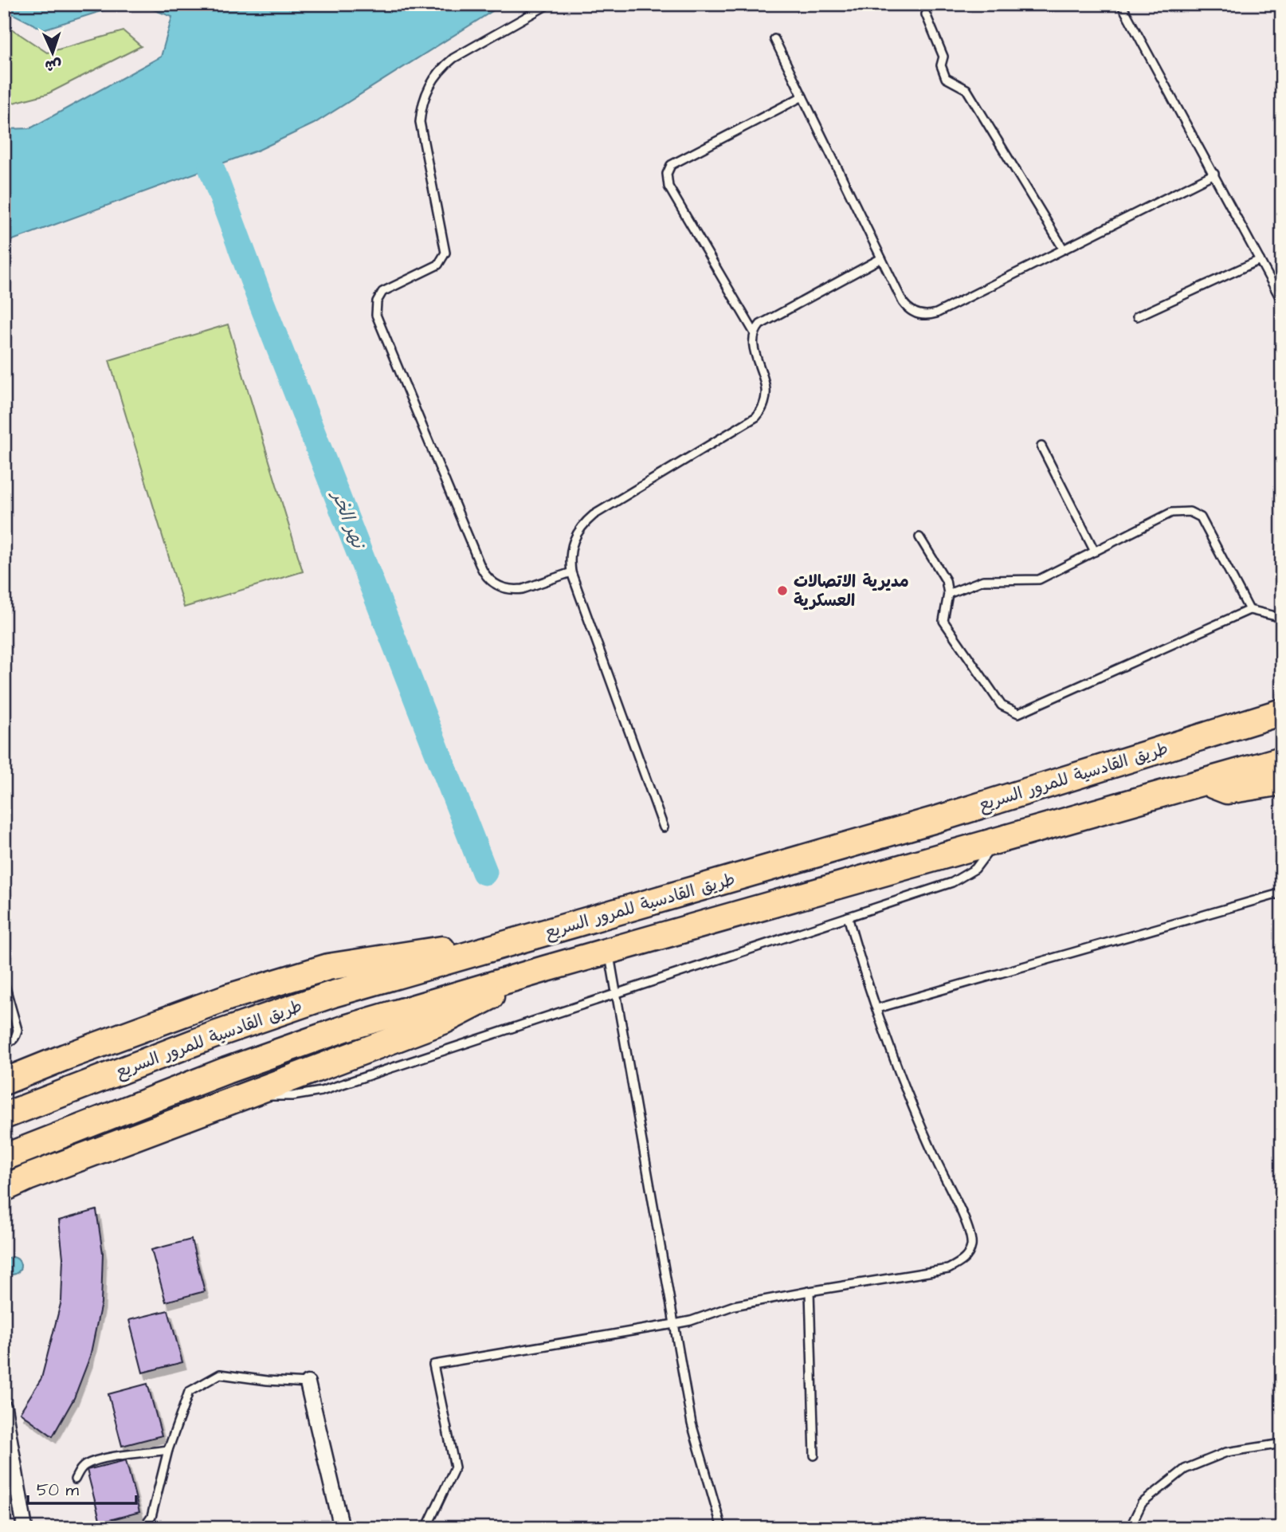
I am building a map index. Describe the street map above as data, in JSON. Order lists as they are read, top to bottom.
{
  "streets": {
    "highway": ["طريق القادسية للمرور السريع"]
  },
  "water": ["نهر الخر"],
  "places": ["مديرية الاتصالات العسكرية"],
  "scale_bar": "50 m",
  "north": "bottom"
}
